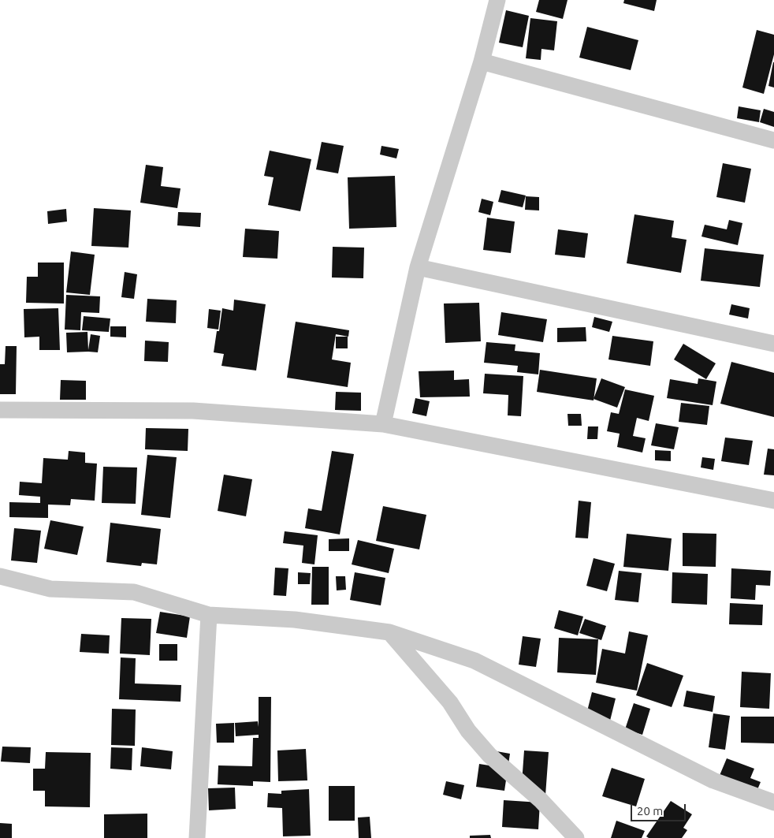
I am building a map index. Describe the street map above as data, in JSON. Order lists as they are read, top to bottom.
{
  "scale_bar": "20 m"
}
